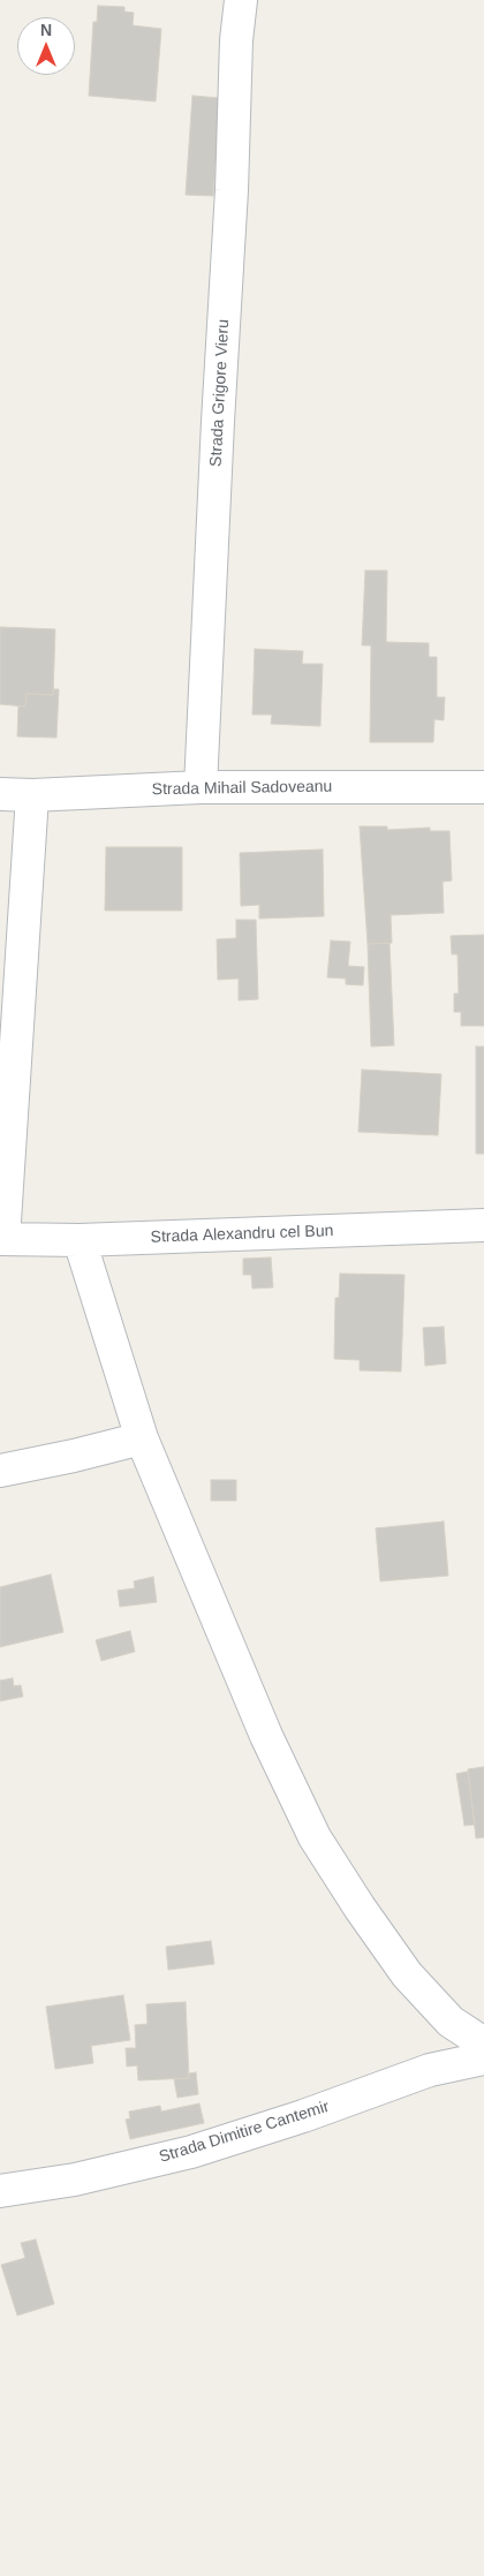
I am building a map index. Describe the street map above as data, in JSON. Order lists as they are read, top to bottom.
{
  "streets": {
    "street": [
      "Strada Grigore Vieru",
      "Strada Mihail Sadoveanu",
      "Strada Alexandru cel Bun",
      "Strada Dimitire Cantemir"
    ]
  },
  "crossings": [
    ["Strada Grigore Vieru", "Strada Mihail Sadoveanu"]
  ],
  "north": "top"
}
